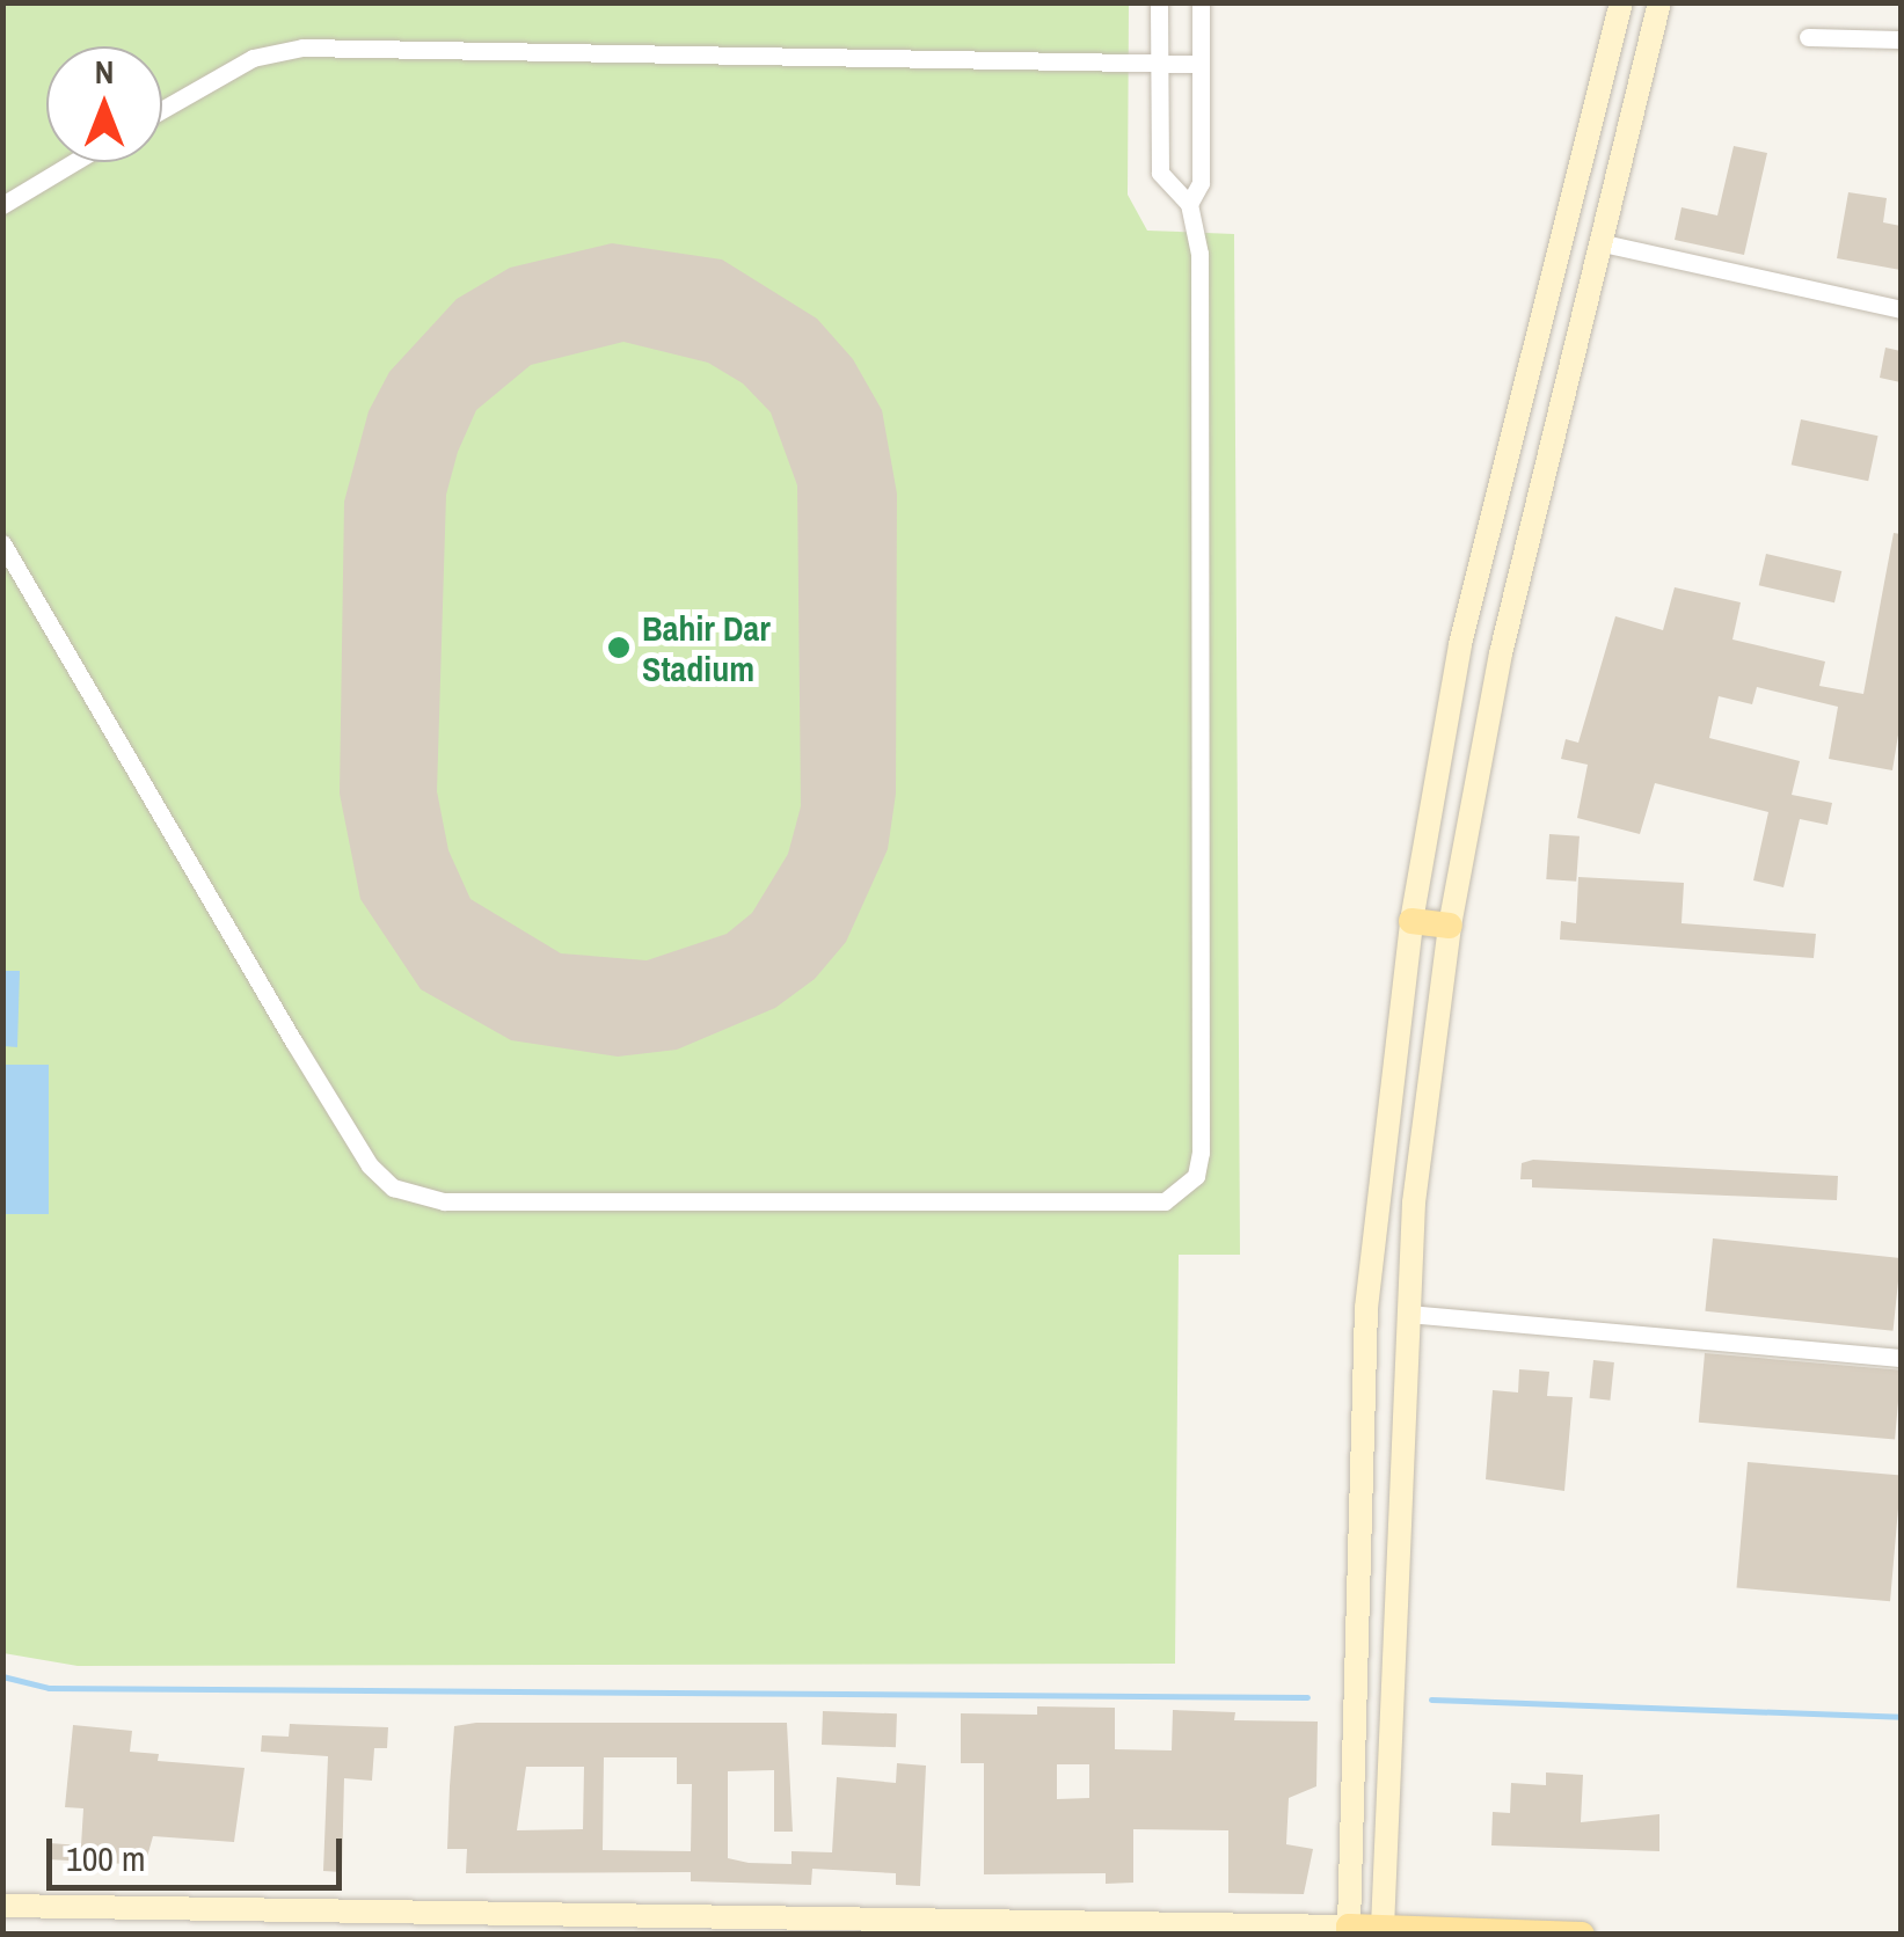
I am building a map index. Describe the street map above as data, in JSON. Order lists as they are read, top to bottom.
{
  "places": ["Bahir Dar Stadium"],
  "scale_bar": "100 m",
  "north": "top"
}
